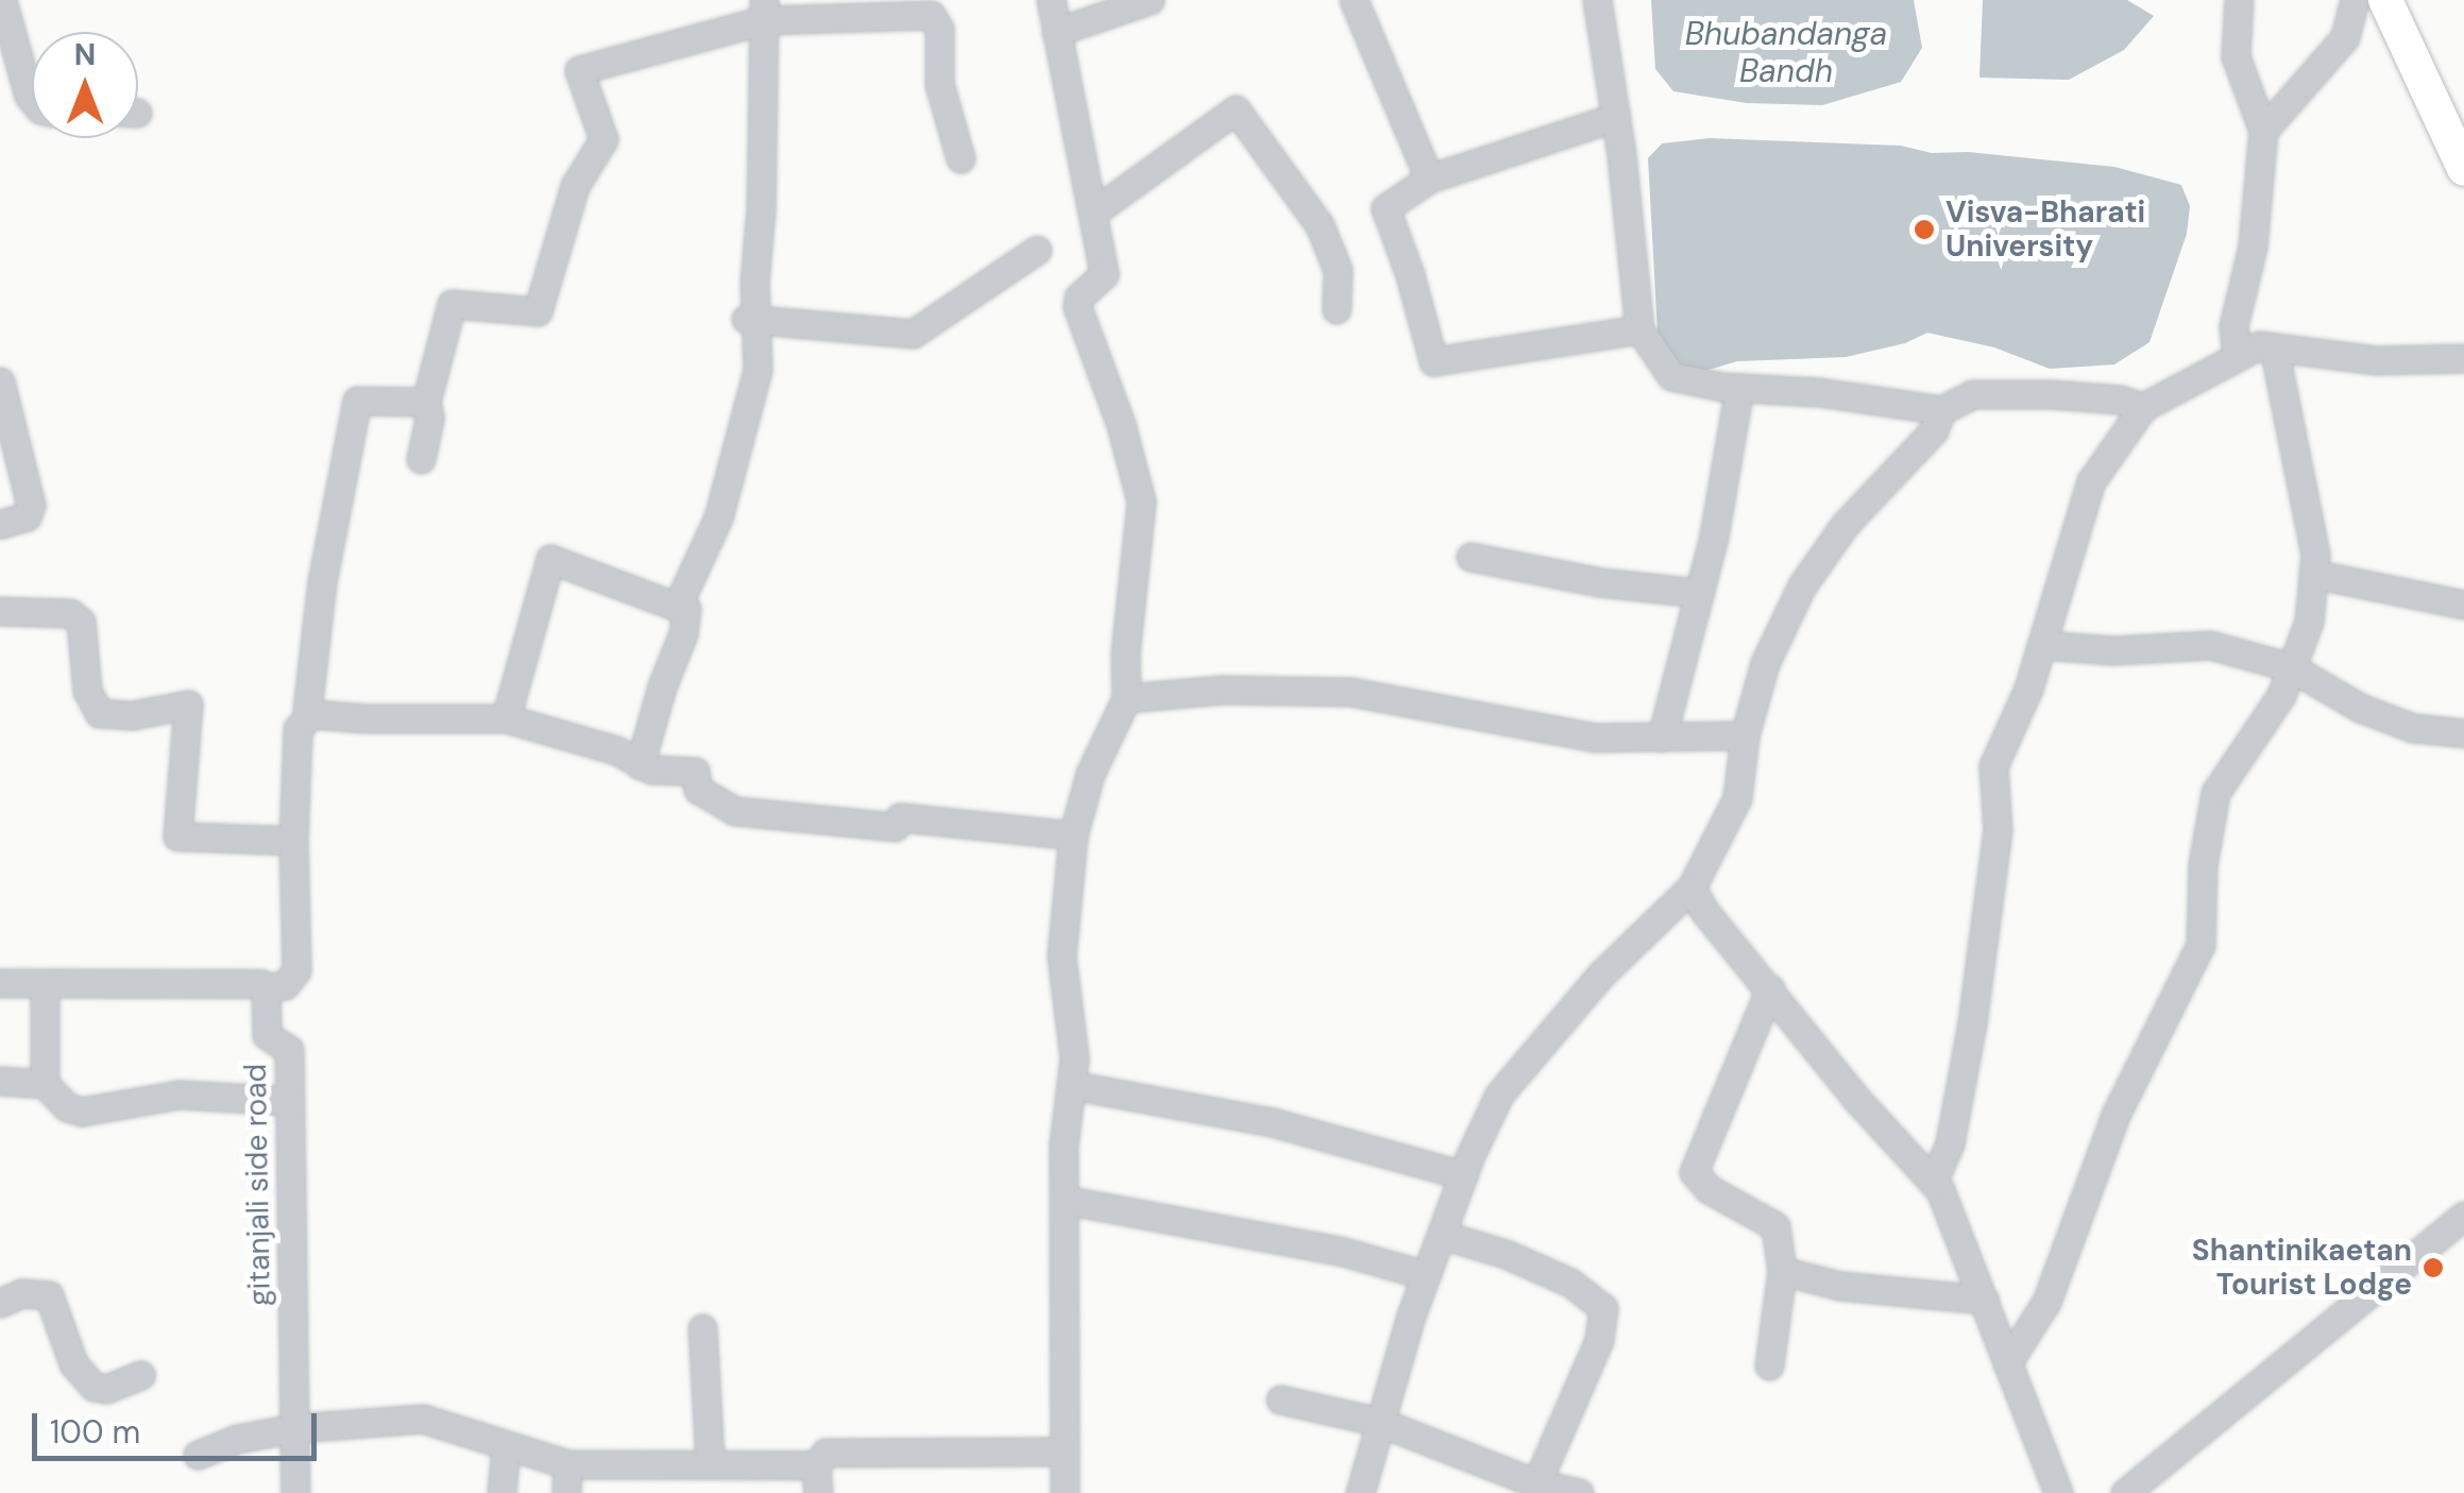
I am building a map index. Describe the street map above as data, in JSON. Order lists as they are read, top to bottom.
{
  "streets": {
    "street": ["gitanjali side road"]
  },
  "water": ["Bhubandanga Bandh"],
  "places": ["Visva-Bharati University", "Shantinikaetan Tourist Lodge"],
  "scale_bar": "100 m",
  "north": "top"
}
